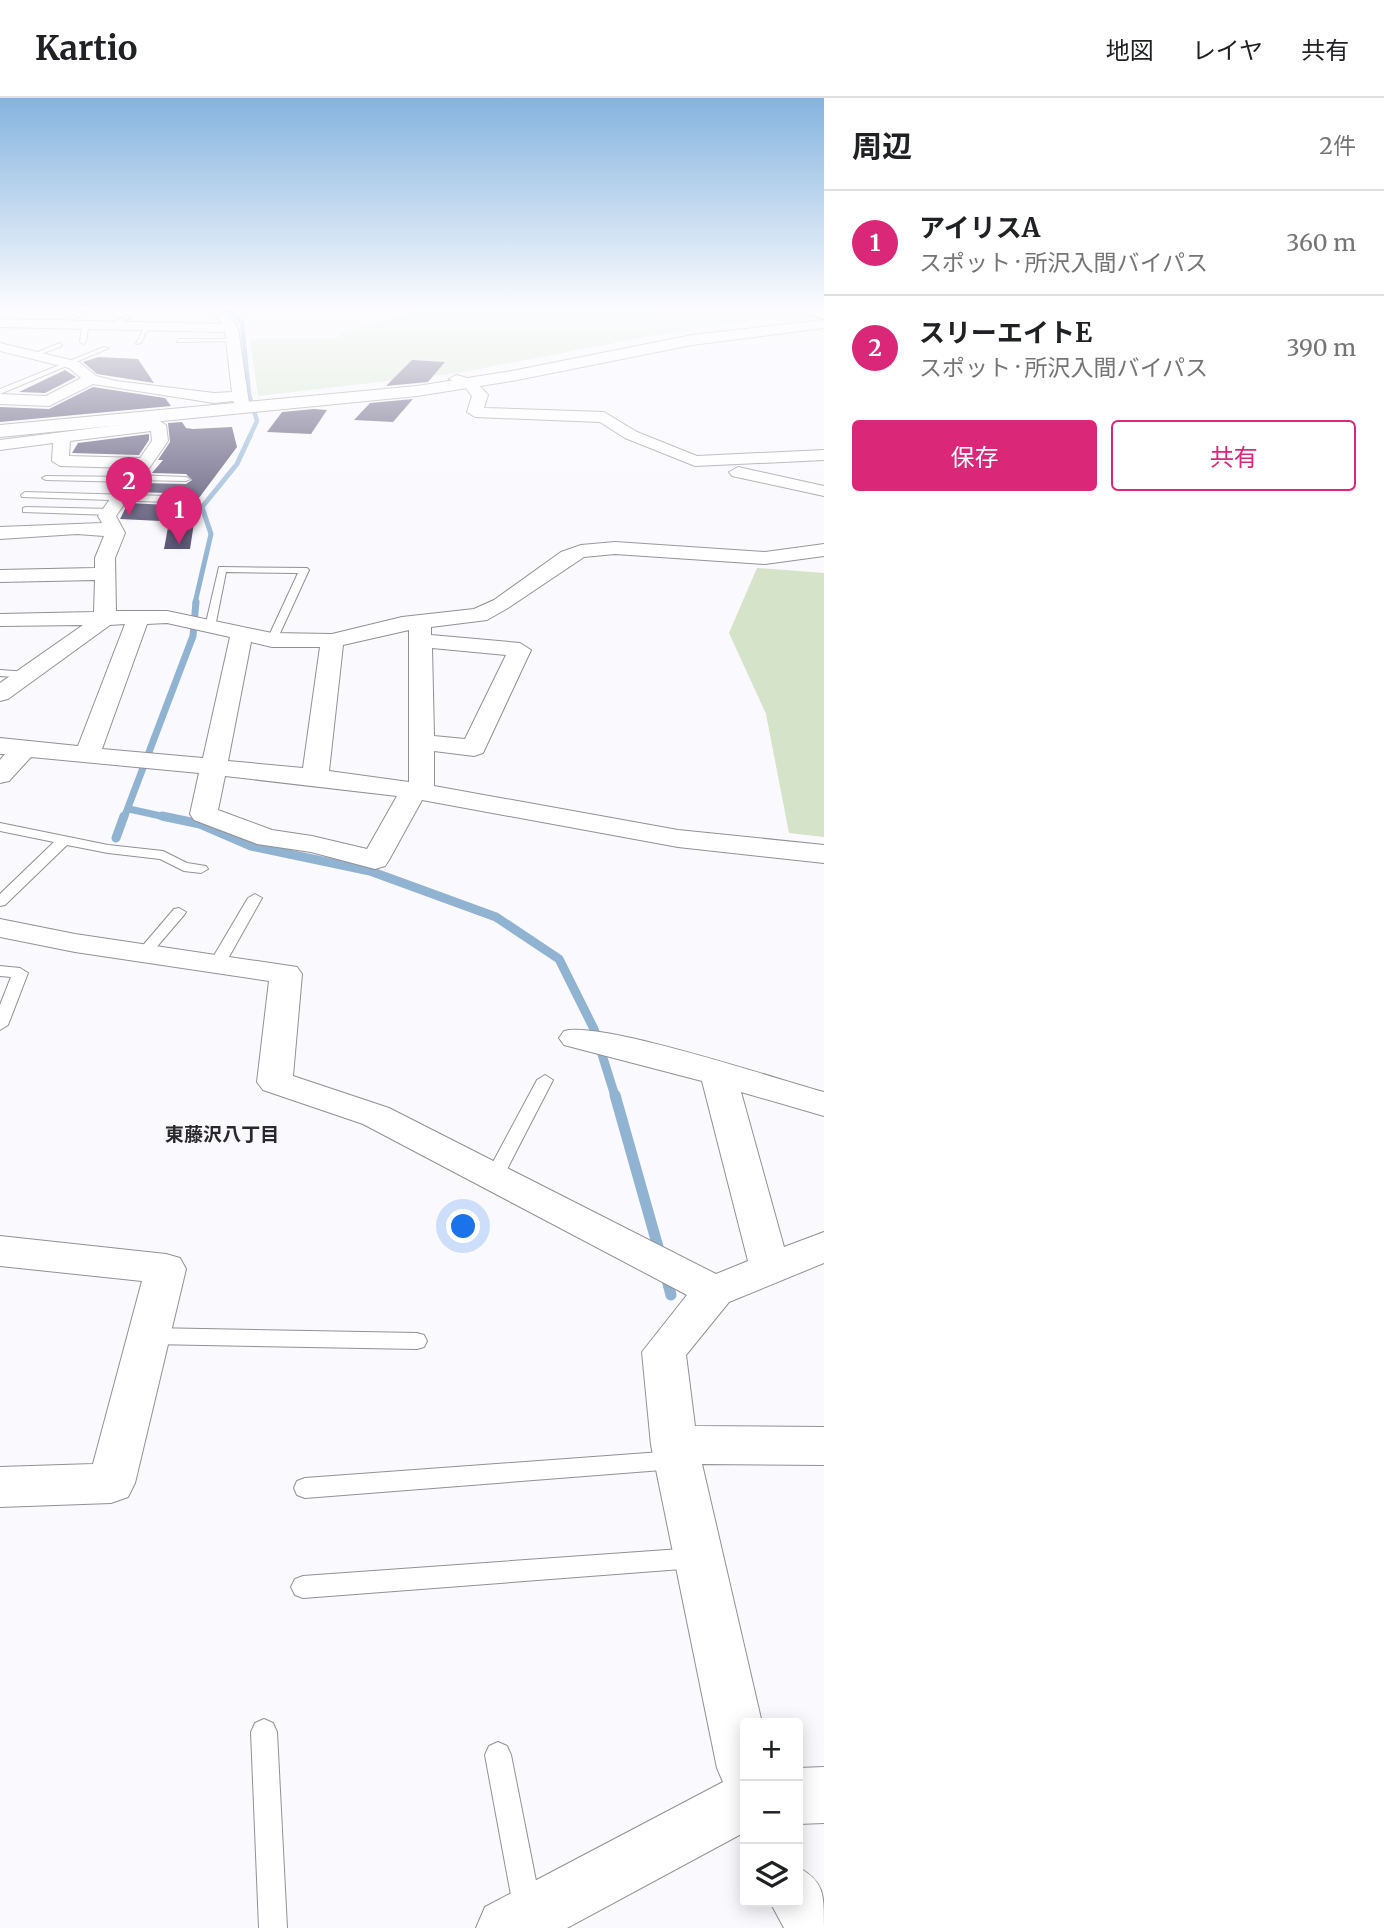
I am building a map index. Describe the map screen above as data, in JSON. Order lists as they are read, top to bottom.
{
  "districts": ["東藤沢八丁目"],
  "page": {
    "header": "Kartio",
    "nav": ["地図", "レイヤ", "共有"],
    "heading": ["周辺", "2件"],
    "list": [
      {
        "mark": "1",
        "name": "アイリスA",
        "note": "スポット · 所沢入間バイパス",
        "value": "360 m"
      },
      {
        "mark": "2",
        "name": "スリーエイトE",
        "note": "スポット · 所沢入間バイパス",
        "value": "390 m"
      }
    ],
    "buttons": ["保存", "共有"],
    "pins": ["2", "1"],
    "map_buttons": ["+", "−"]
  }
}
